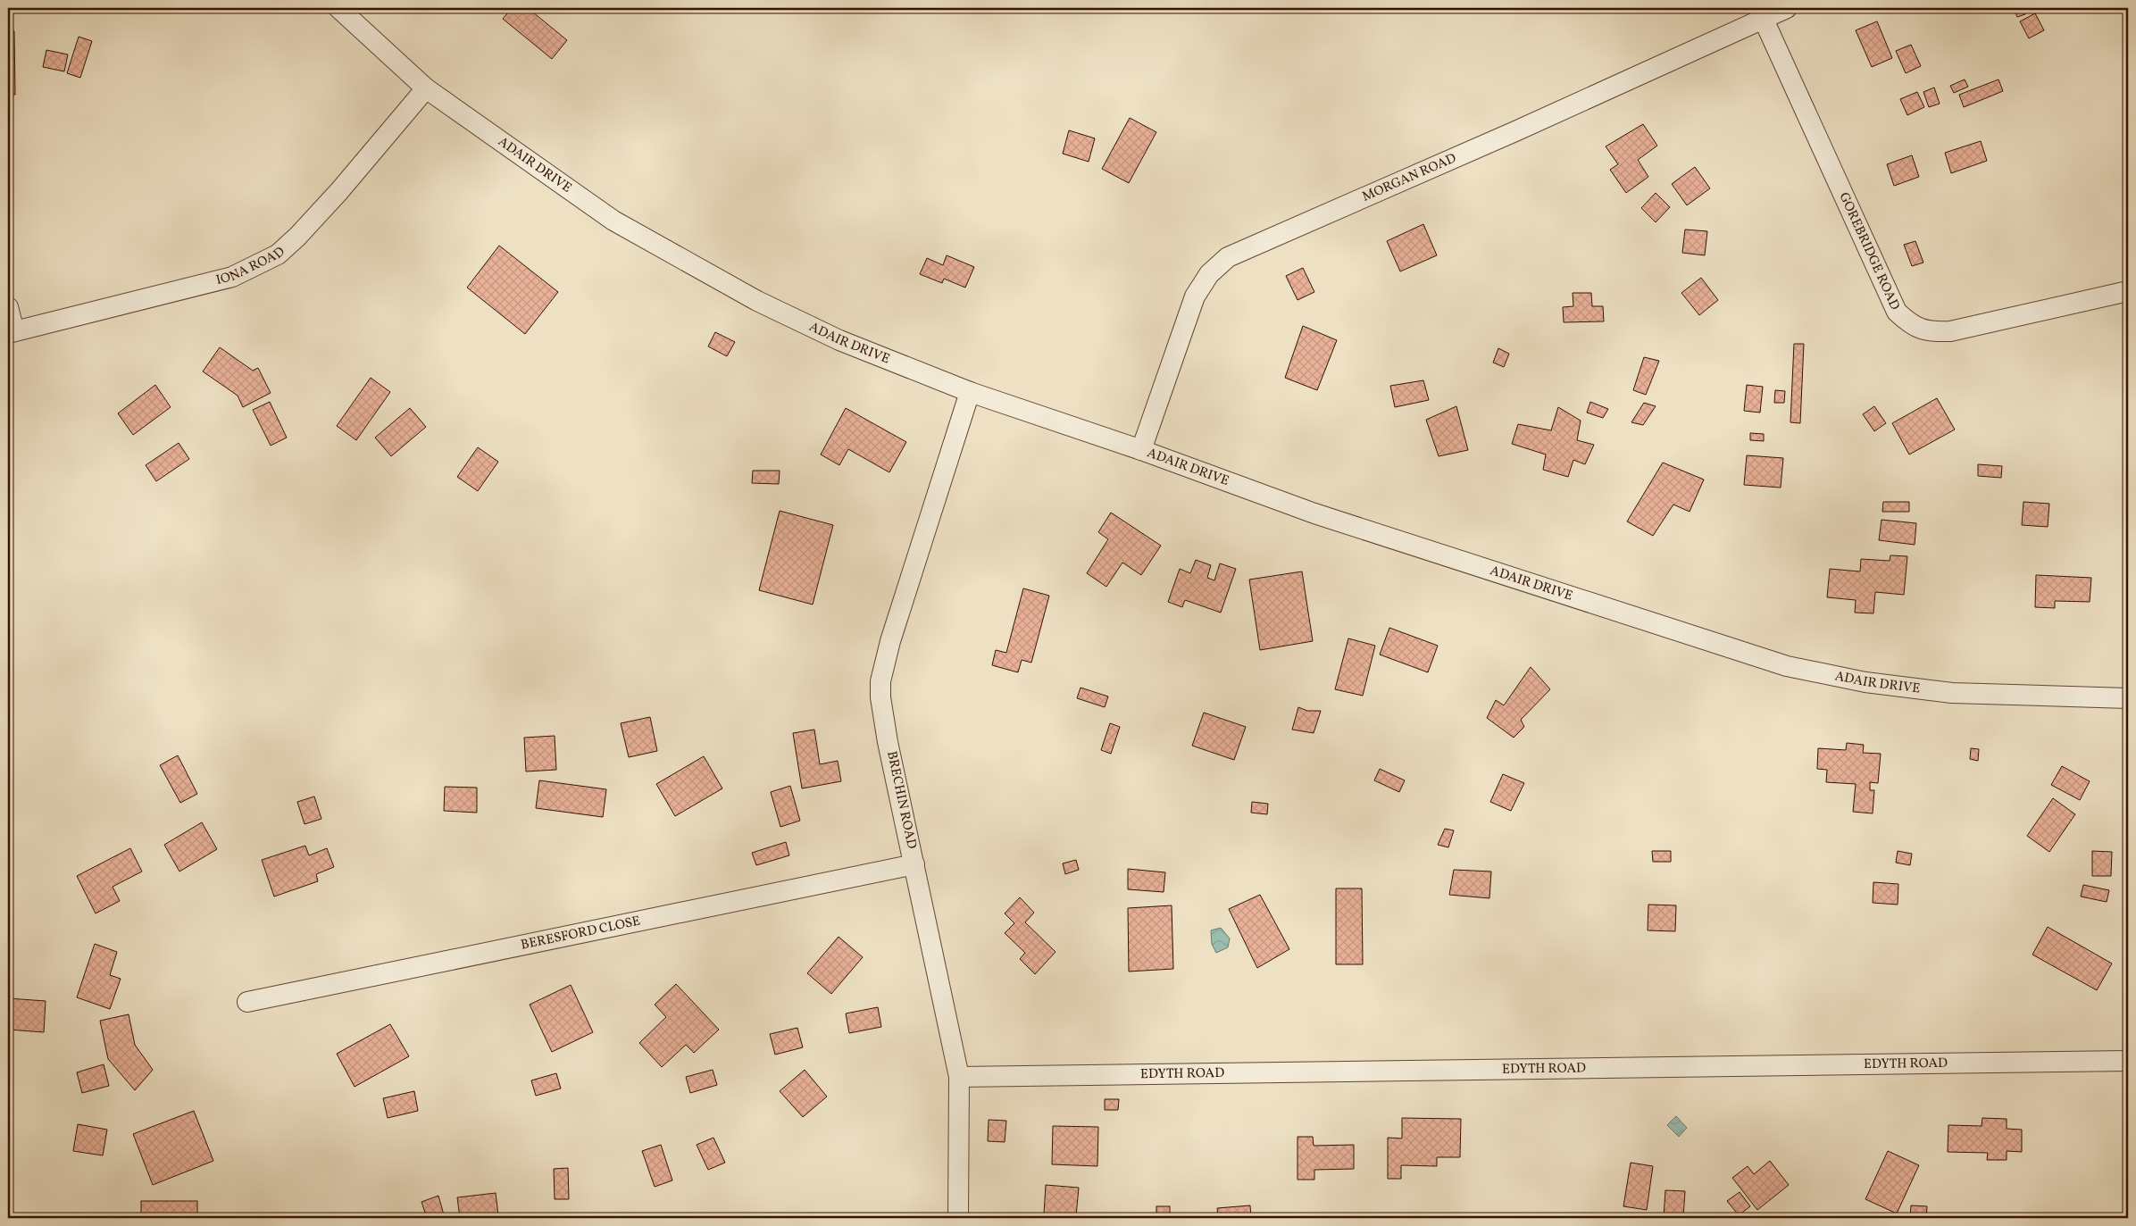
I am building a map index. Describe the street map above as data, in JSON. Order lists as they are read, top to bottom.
{
  "streets": {
    "street": [
      "ADAIR DRIVE",
      "MORGAN ROAD",
      "GOREBRIDGE ROAD",
      "IONA ROAD",
      "BRECHIN ROAD",
      "BERESFORD CLOSE",
      "EDYTH ROAD"
    ]
  },
  "crossings": [
    ["ADAIR DRIVE", "MORGAN ROAD"],
    ["ADAIR DRIVE", "IONA ROAD"],
    ["ADAIR DRIVE", "BRECHIN ROAD"],
    ["MORGAN ROAD", "GOREBRIDGE ROAD"],
    ["BRECHIN ROAD", "BERESFORD CLOSE"],
    ["BRECHIN ROAD", "EDYTH ROAD"]
  ]
}
